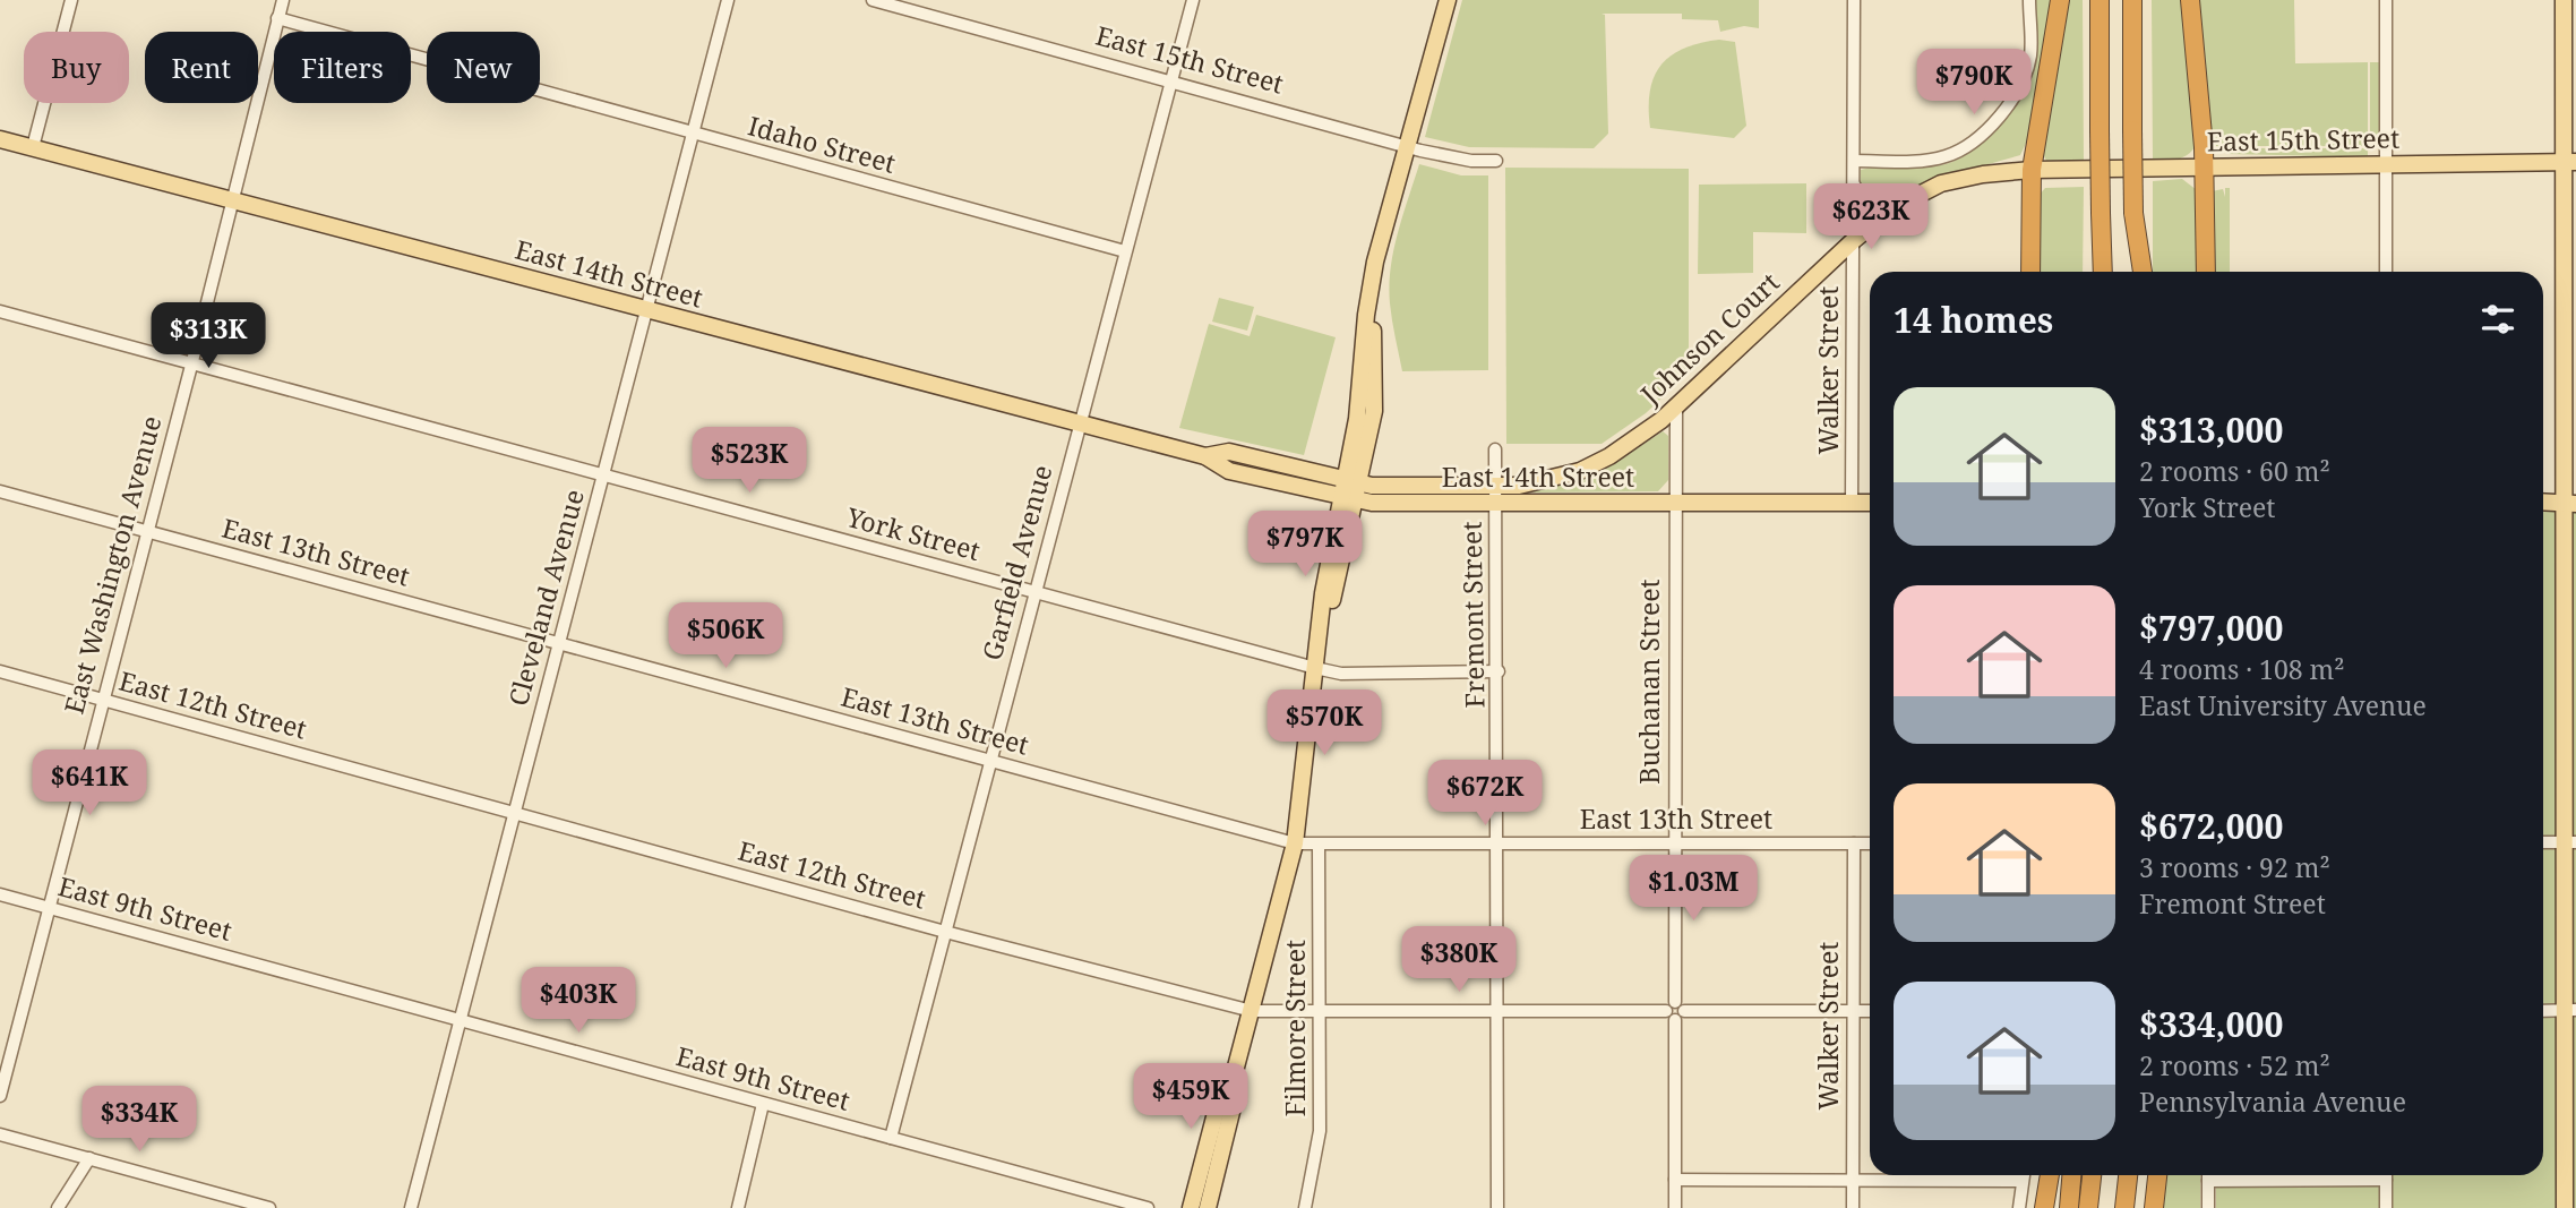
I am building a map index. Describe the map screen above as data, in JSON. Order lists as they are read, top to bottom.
{
  "streets": {
    "main road": ["East 15th Street", "East 14th Street", "Johnson Court"],
    "street": [
      "Idaho Street",
      "Walker Street",
      "York Street",
      "East 13th Street",
      "Garfield Avenue",
      "East Washington Avenue",
      "Cleveland Avenue",
      "Fremont Street",
      "Buchanan Street",
      "East 12th Street",
      "East 9th Street",
      "Filmore Street"
    ]
  },
  "crossings": [
    ["East 15th Street", "Johnson Court"],
    ["East 15th Street", "Garfield Avenue"],
    ["Idaho Street", "Garfield Avenue"],
    ["Idaho Street", "East Washington Avenue"],
    ["Idaho Street", "Cleveland Avenue"],
    ["East 14th Street", "Johnson Court"],
    ["East 14th Street", "Walker Street"],
    ["East 14th Street", "Garfield Avenue"],
    ["East 14th Street", "East Washington Avenue"],
    ["East 14th Street", "Cleveland Avenue"],
    ["East 14th Street", "Fremont Street"],
    ["East 14th Street", "Buchanan Street"],
    ["Johnson Court", "Walker Street"],
    ["Johnson Court", "Fremont Street"],
    ["Johnson Court", "Buchanan Street"],
    ["Walker Street", "East 13th Street"],
    ["Walker Street", "East 12th Street"],
    ["York Street", "Garfield Avenue"],
    ["York Street", "East Washington Avenue"],
    ["York Street", "Cleveland Avenue"],
    ["York Street", "Fremont Street"],
    ["East 13th Street", "Garfield Avenue"],
    ["East 13th Street", "East Washington Avenue"],
    ["East 13th Street", "Cleveland Avenue"],
    ["East 13th Street", "Fremont Street"],
    ["East 13th Street", "Buchanan Street"],
    ["East 13th Street", "Filmore Street"],
    ["Garfield Avenue", "East 12th Street"],
    ["Garfield Avenue", "East 9th Street"],
    ["East Washington Avenue", "East 12th Street"],
    ["East Washington Avenue", "East 9th Street"],
    ["Cleveland Avenue", "East 12th Street"],
    ["Cleveland Avenue", "East 9th Street"],
    ["Fremont Street", "East 12th Street"],
    ["Buchanan Street", "East 12th Street"],
    ["East 12th Street", "Filmore Street"]
  ],
  "page": {
    "chip": [
      "Buy",
      "Rent",
      "Filters",
      "New"
    ],
    "price": [
      "$790K",
      "$623K",
      "$313K",
      "$523K",
      "$797K",
      "$506K",
      "$570K",
      "$641K",
      "$672K",
      "$1.03M",
      "$380K",
      "$403K",
      "$459K",
      "$334K"
    ],
    "heading": "14 homes",
    "list": [
      {
        "name": "$313,000",
        "note": "2 rooms · 60 m² · York Street"
      },
      {
        "name": "$797,000",
        "note": "4 rooms · 108 m² · East University Avenue"
      },
      {
        "name": "$672,000",
        "note": "3 rooms · 92 m² · Fremont Street"
      },
      {
        "name": "$334,000",
        "note": "2 rooms · 52 m² · Pennsylvania Avenue"
      }
    ]
  }
}
